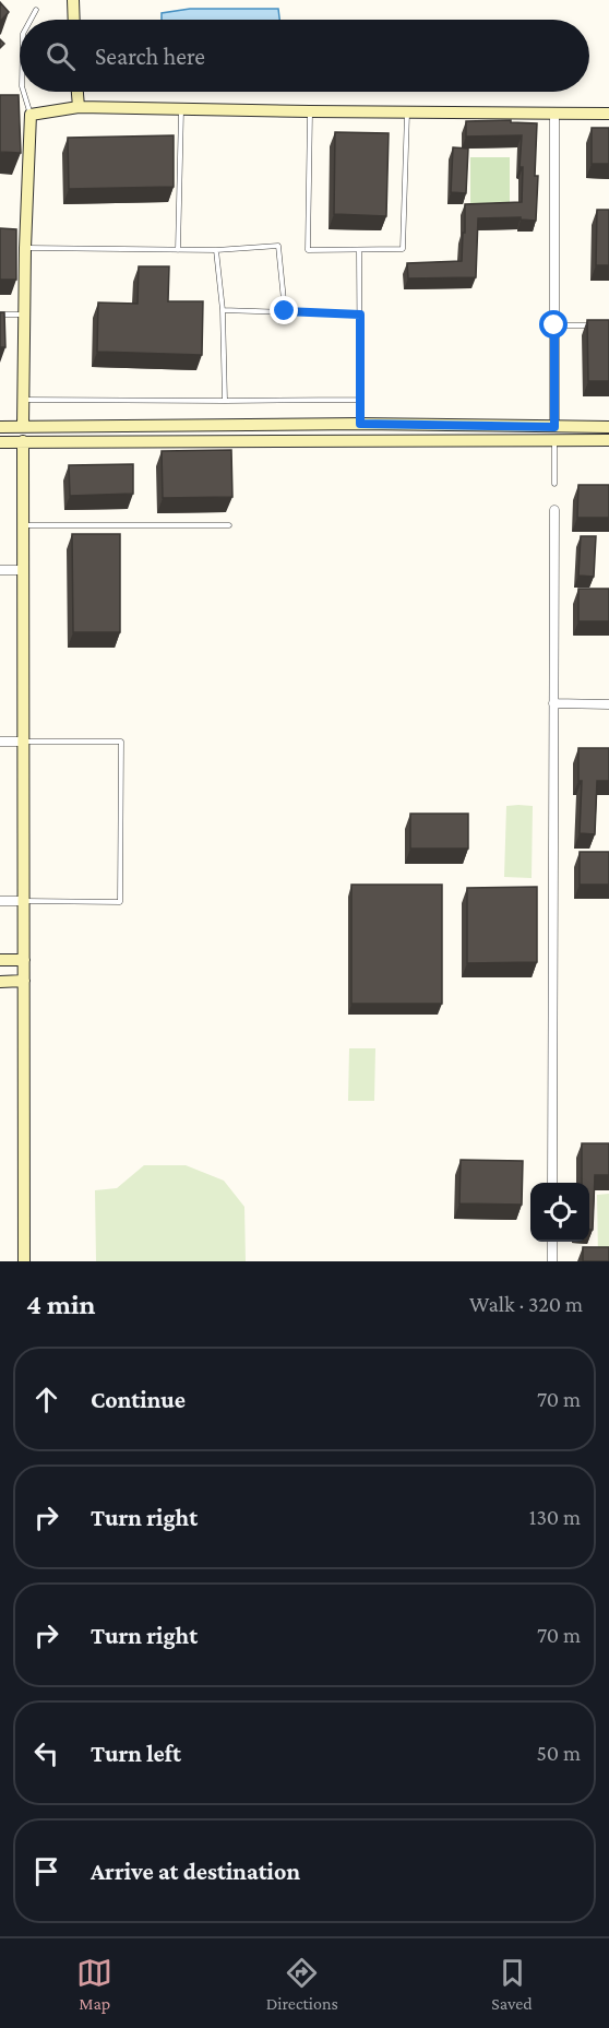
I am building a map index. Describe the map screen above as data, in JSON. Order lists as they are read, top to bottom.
{
  "page": {
    "search": "Search here",
    "heading": ["4 min", "Walk · 320 m"],
    "list": [
      ["Continue", "70 m"],
      ["Turn right", "130 m"],
      ["Turn right", "70 m"],
      ["Turn left", "50 m"],
      "Arrive at destination"
    ],
    "nav": ["Map", "Directions", "Saved"]
  }
}
